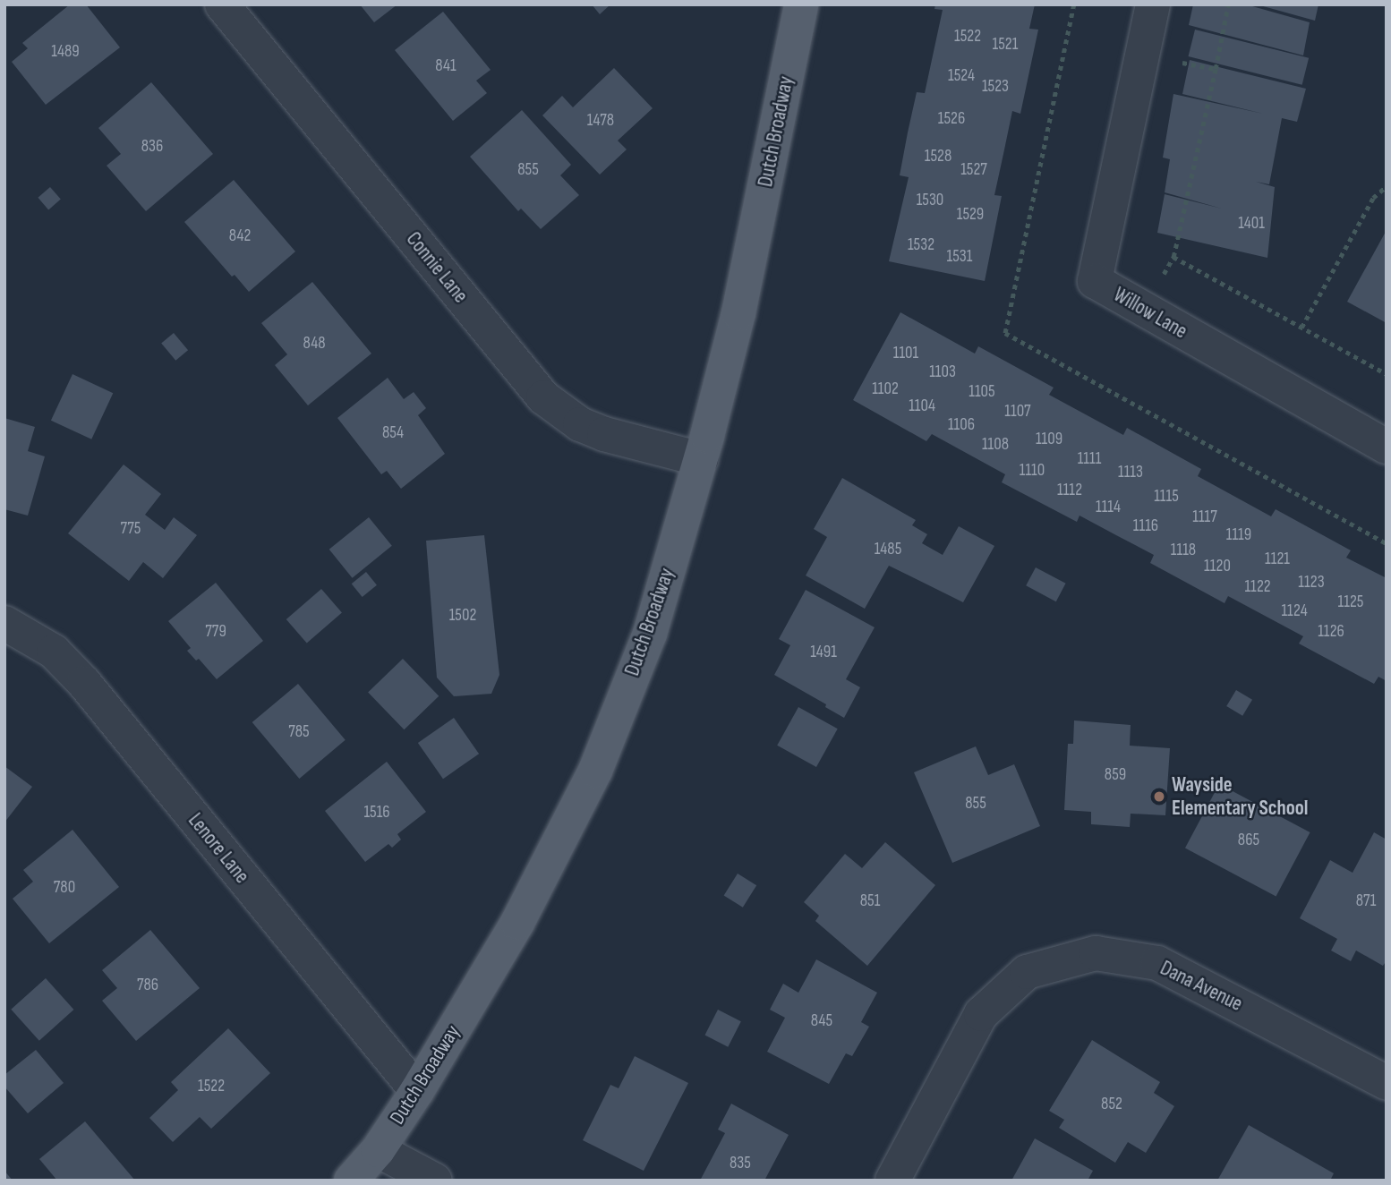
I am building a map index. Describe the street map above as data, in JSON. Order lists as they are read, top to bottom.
{
  "streets": {
    "main road": ["Dutch Broadway"],
    "street": [
      "Connie Lane",
      "Willow Lane",
      "Lenore Lane",
      "Dana Avenue"
    ]
  },
  "crossings": [
    ["Dutch Broadway", "Connie Lane"],
    ["Dutch Broadway", "Lenore Lane"]
  ],
  "places": ["Wayside Elementary School"],
  "house_numbers": [
    "1522",
    "1521",
    "1489",
    "841",
    "1524",
    "1523",
    "1526",
    "1478",
    "836",
    "1528",
    "855",
    "1527",
    "1530",
    "1529",
    "1401",
    "842",
    "1532",
    "1531",
    "848",
    "1101",
    "1103",
    "1102",
    "1105",
    "1104",
    "1107",
    "1106",
    "854",
    "1109",
    "1108",
    "1111",
    "1110",
    "1113",
    "1112",
    "1115",
    "1114",
    "1117",
    "1116",
    "775",
    "1119",
    "1485",
    "1118",
    "1121",
    "1120",
    "1123",
    "1122",
    "1125",
    "1124",
    "1502",
    "779",
    "1126",
    "1491",
    "785",
    "859",
    "855",
    "1516",
    "865",
    "780",
    "851",
    "871",
    "786",
    "845",
    "1522",
    "852",
    "835"
  ]
}
